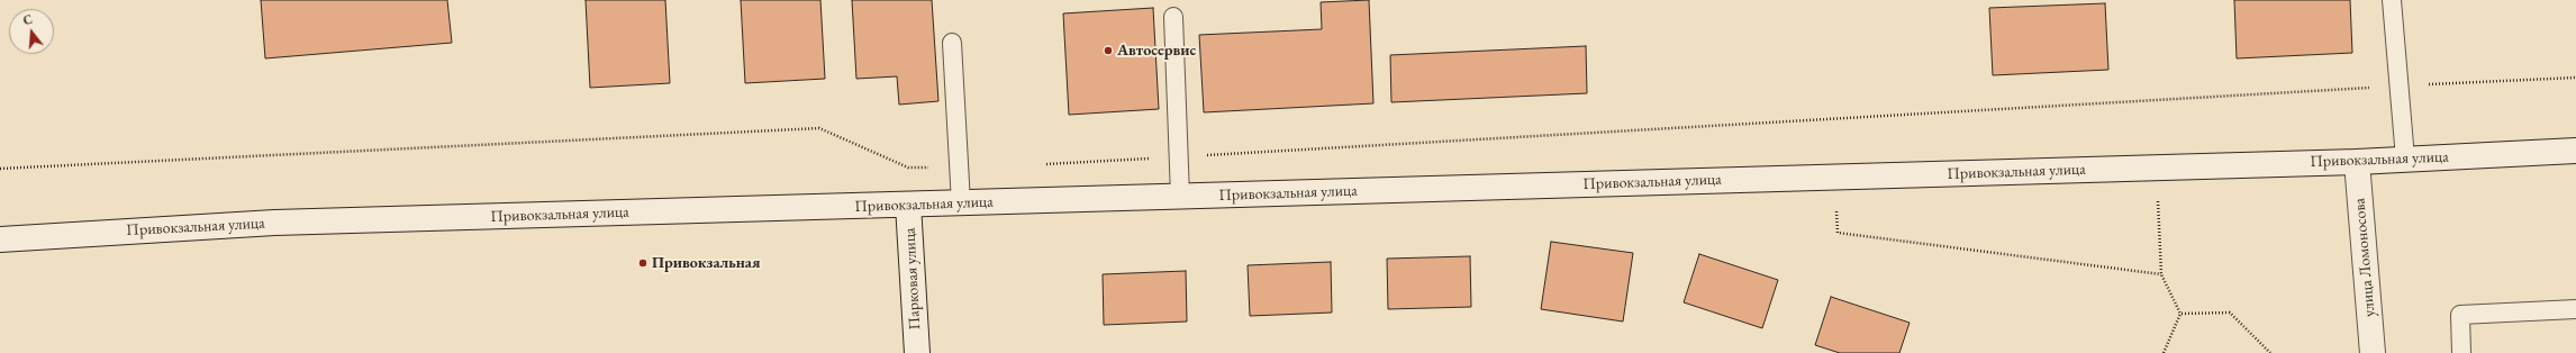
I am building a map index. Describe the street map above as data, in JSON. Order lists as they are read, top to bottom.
{
  "streets": {
    "street": ["Привокзальная улица", "улица Ломоносова", "Парковая улица"]
  },
  "crossings": [
    ["Привокзальная улица", "улица Ломоносова"],
    ["Привокзальная улица", "Парковая улица"]
  ],
  "places": ["Автосервис", "Привокзальная"],
  "north": "top"
}
